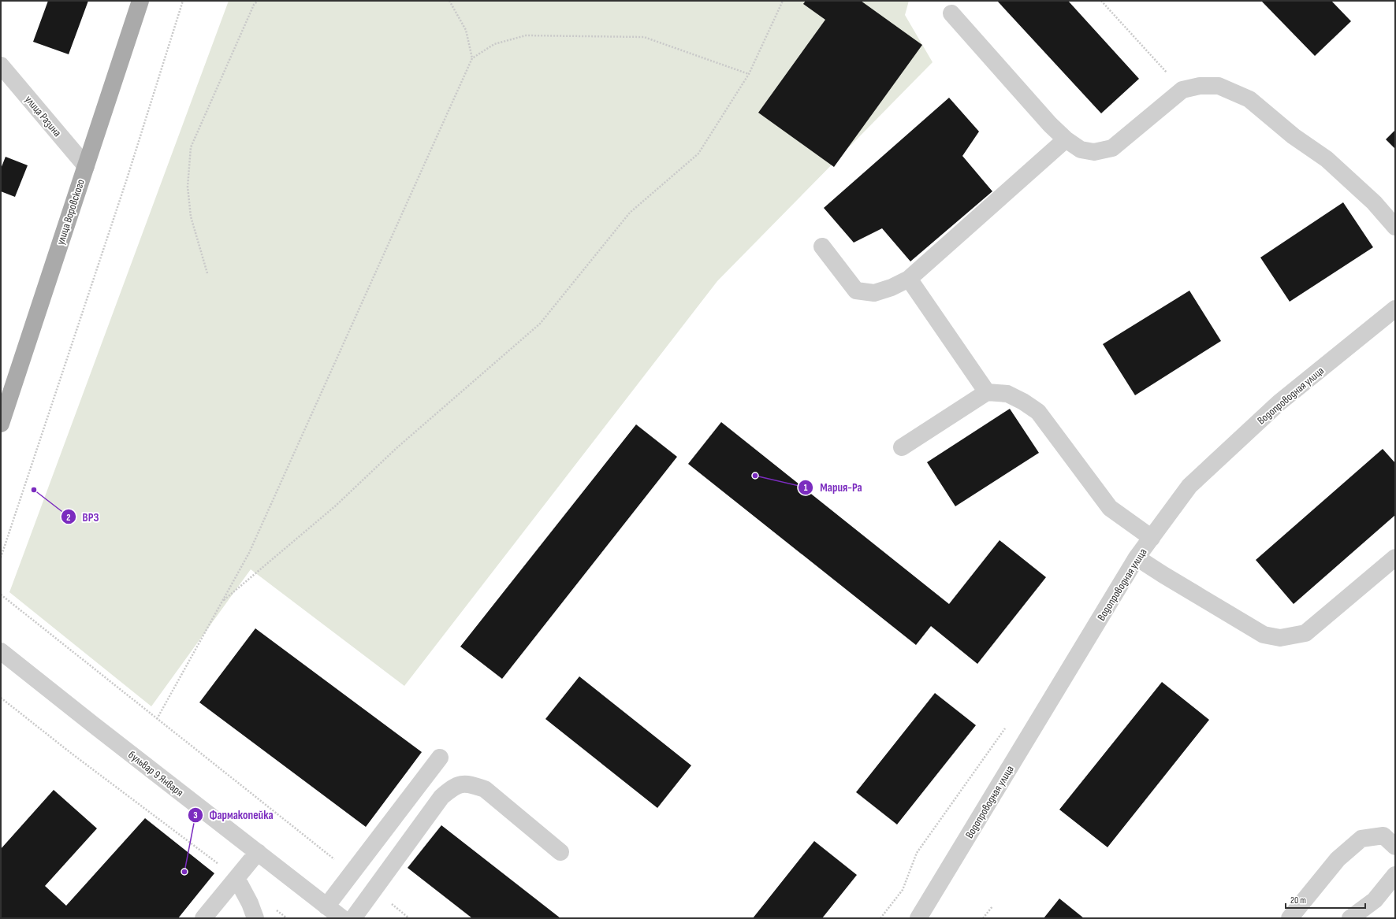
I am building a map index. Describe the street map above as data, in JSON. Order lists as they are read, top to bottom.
{
  "streets": {
    "main road": ["улица Воровского"],
    "street": ["улица Разина", "Водопроводная улица", "бульвар 9 Января"]
  },
  "crossings": [
    ["улица Разина", "улица Воровского"]
  ],
  "places": ["Мария-Ра", "ВРЗ", "Фармакопейка"],
  "scale_bar": "20 m"
}
